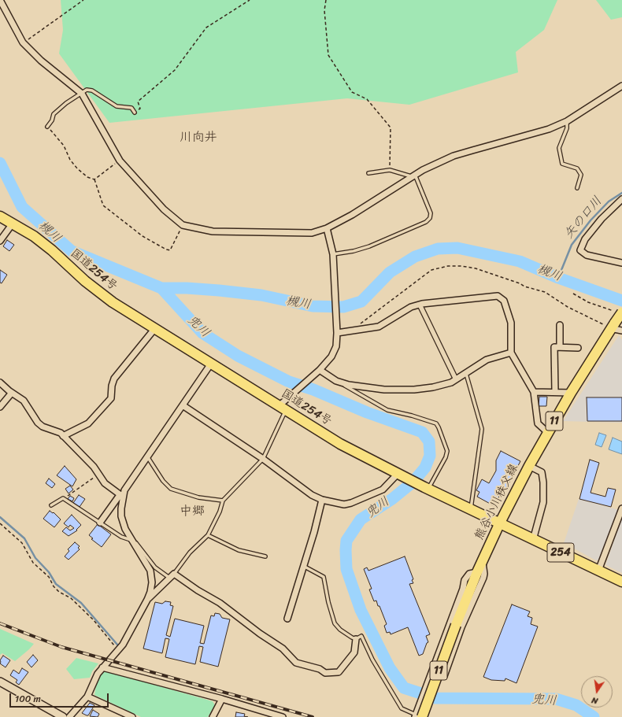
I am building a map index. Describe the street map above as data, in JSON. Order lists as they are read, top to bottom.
{
  "streets": {
    "main road": [
      "国道254号",
      "11",
      "熊谷小川秩父線",
      "254"
    ]
  },
  "crossings": [
    ["国道254号", "熊谷小川秩父線"]
  ],
  "districts": ["川向井", "中郷"],
  "water": ["矢の口川", "槻川", "兜川"],
  "scale_bar": "100 m",
  "north": "bottom"
}
